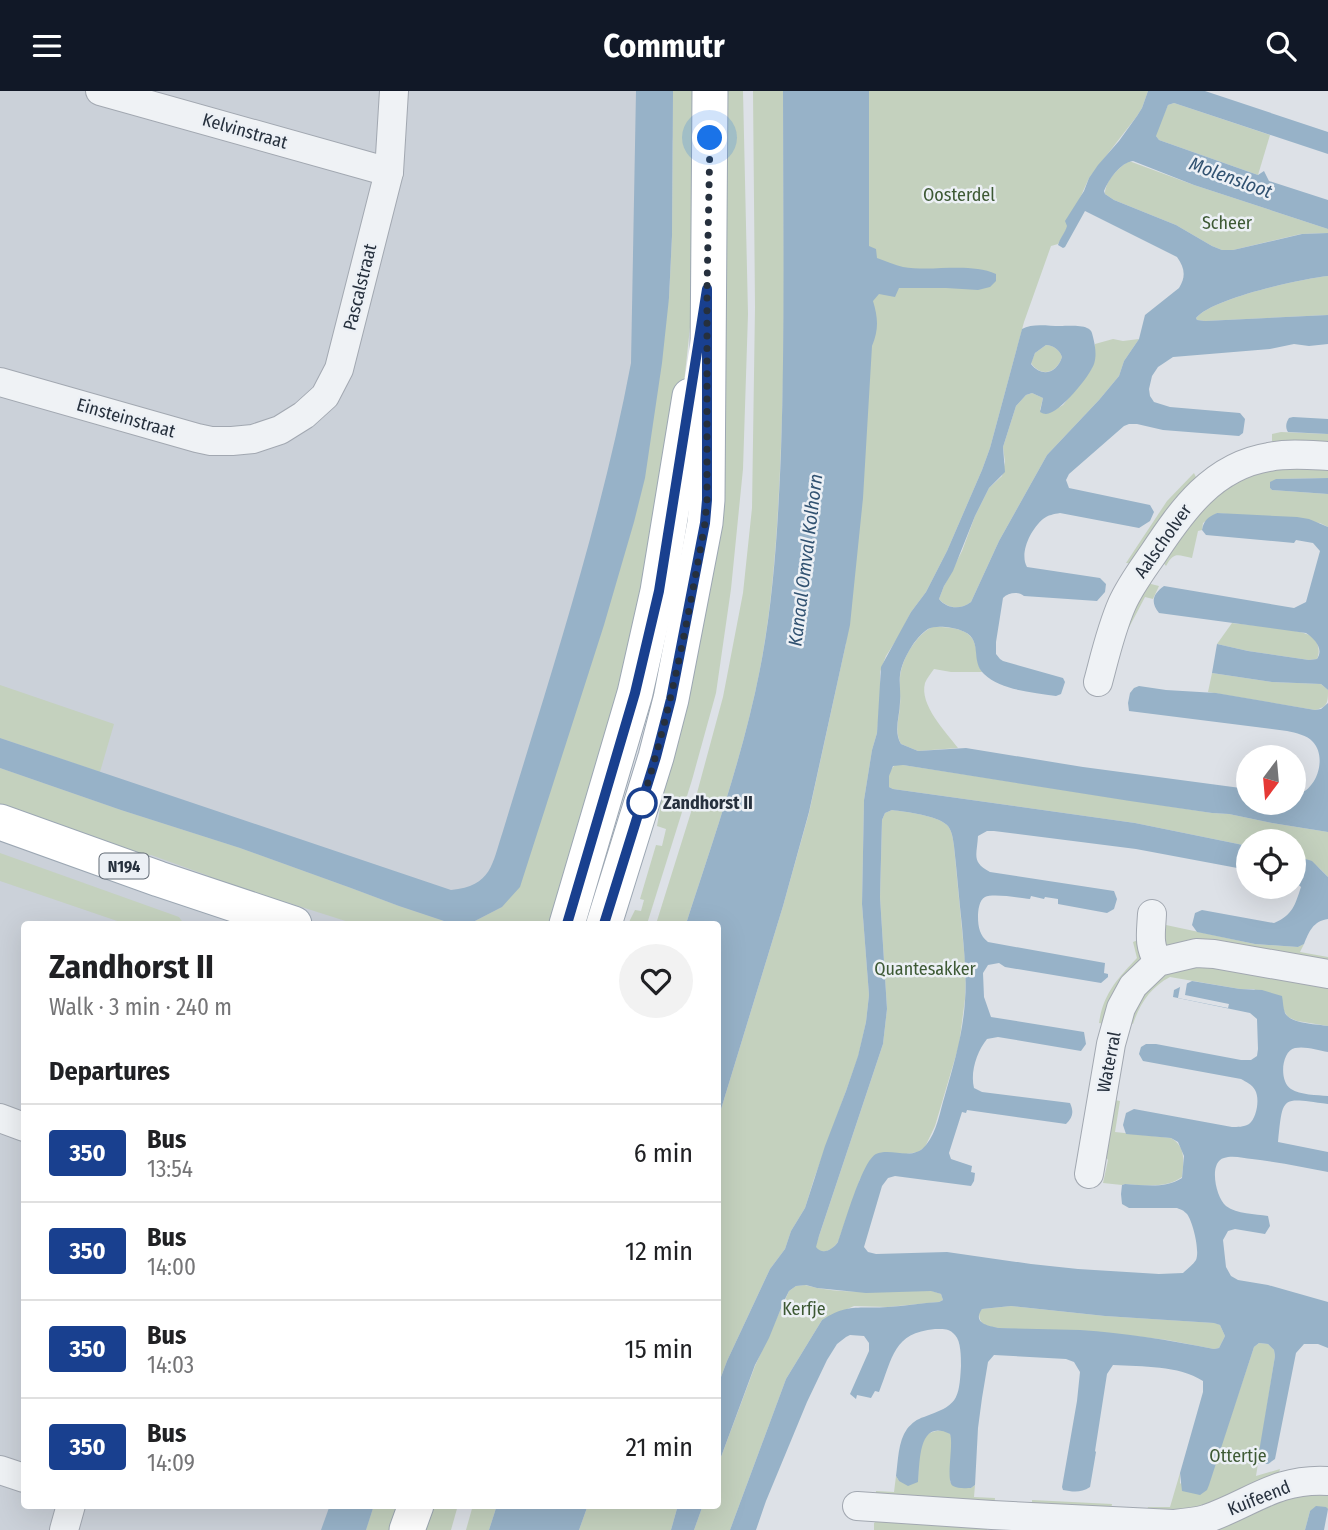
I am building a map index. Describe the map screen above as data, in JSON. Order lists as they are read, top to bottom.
{
  "streets": {
    "main road": ["N194"],
    "street": [
      "Kelvinstraat",
      "Pascalstraat",
      "Einsteinstraat",
      "Aalscholver",
      "Waterral",
      "Kuifeend"
    ]
  },
  "crossings": [
    ["Kelvinstraat", "Pascalstraat"],
    ["Pascalstraat", "Einsteinstraat"]
  ],
  "water": ["Molensloot", "Kanaal Omval Kolhorn"],
  "parks": [
    "Oosterdel",
    "Scheer",
    "Quantesakker",
    "Kerfje",
    "Ottertje"
  ],
  "places": ["Zandhorst II"],
  "lines": ["bus line 350"],
  "north": "bottom",
  "page": {
    "header": "Commutr",
    "heading": [
      ["Zandhorst II", "Walk · 3 min · 240 m"],
      "Departures"
    ],
    "list": [
      {
        "mark": "350",
        "name": "Bus",
        "note": "13:54",
        "value": "6 min"
      },
      {
        "mark": "350",
        "name": "Bus",
        "note": "14:00",
        "value": "12 min"
      },
      {
        "mark": "350",
        "name": "Bus",
        "note": "14:03",
        "value": "15 min"
      },
      {
        "mark": "350",
        "name": "Bus",
        "note": "14:09",
        "value": "21 min"
      }
    ]
  }
}
